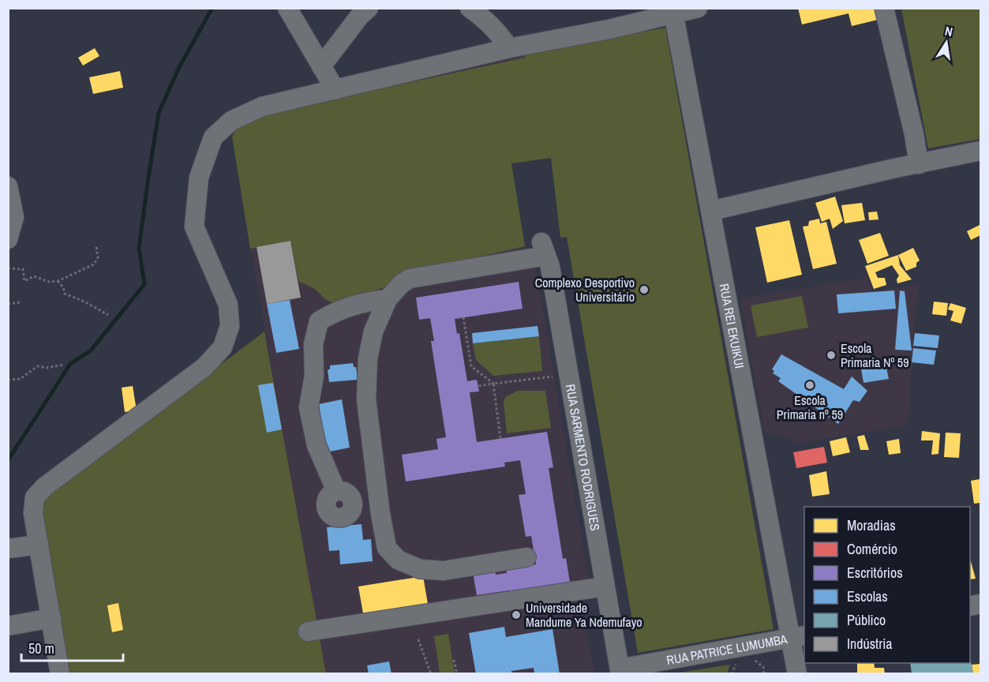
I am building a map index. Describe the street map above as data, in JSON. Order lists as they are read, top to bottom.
{
  "streets": {
    "street": ["RUA REI EKUIKUI", "RUA SARMENTO RODRIGUES", "RUA PATRICE LUMUMBA"]
  },
  "crossings": [
    ["RUA REI EKUIKUI", "RUA PATRICE LUMUMBA"],
    ["RUA SARMENTO RODRIGUES", "RUA PATRICE LUMUMBA"]
  ],
  "places": [
    "Complexo Desportivo Universitário",
    "Escola Primaria Nº 59",
    "Escola Primaria nº 59",
    "Universidade Mandume Ya Ndemufayo"
  ],
  "legend": [
    "Moradias",
    "Comércio",
    "Escritórios",
    "Escolas",
    "Público",
    "Indústria"
  ],
  "scale_bar": "50 m",
  "north": "top"
}
